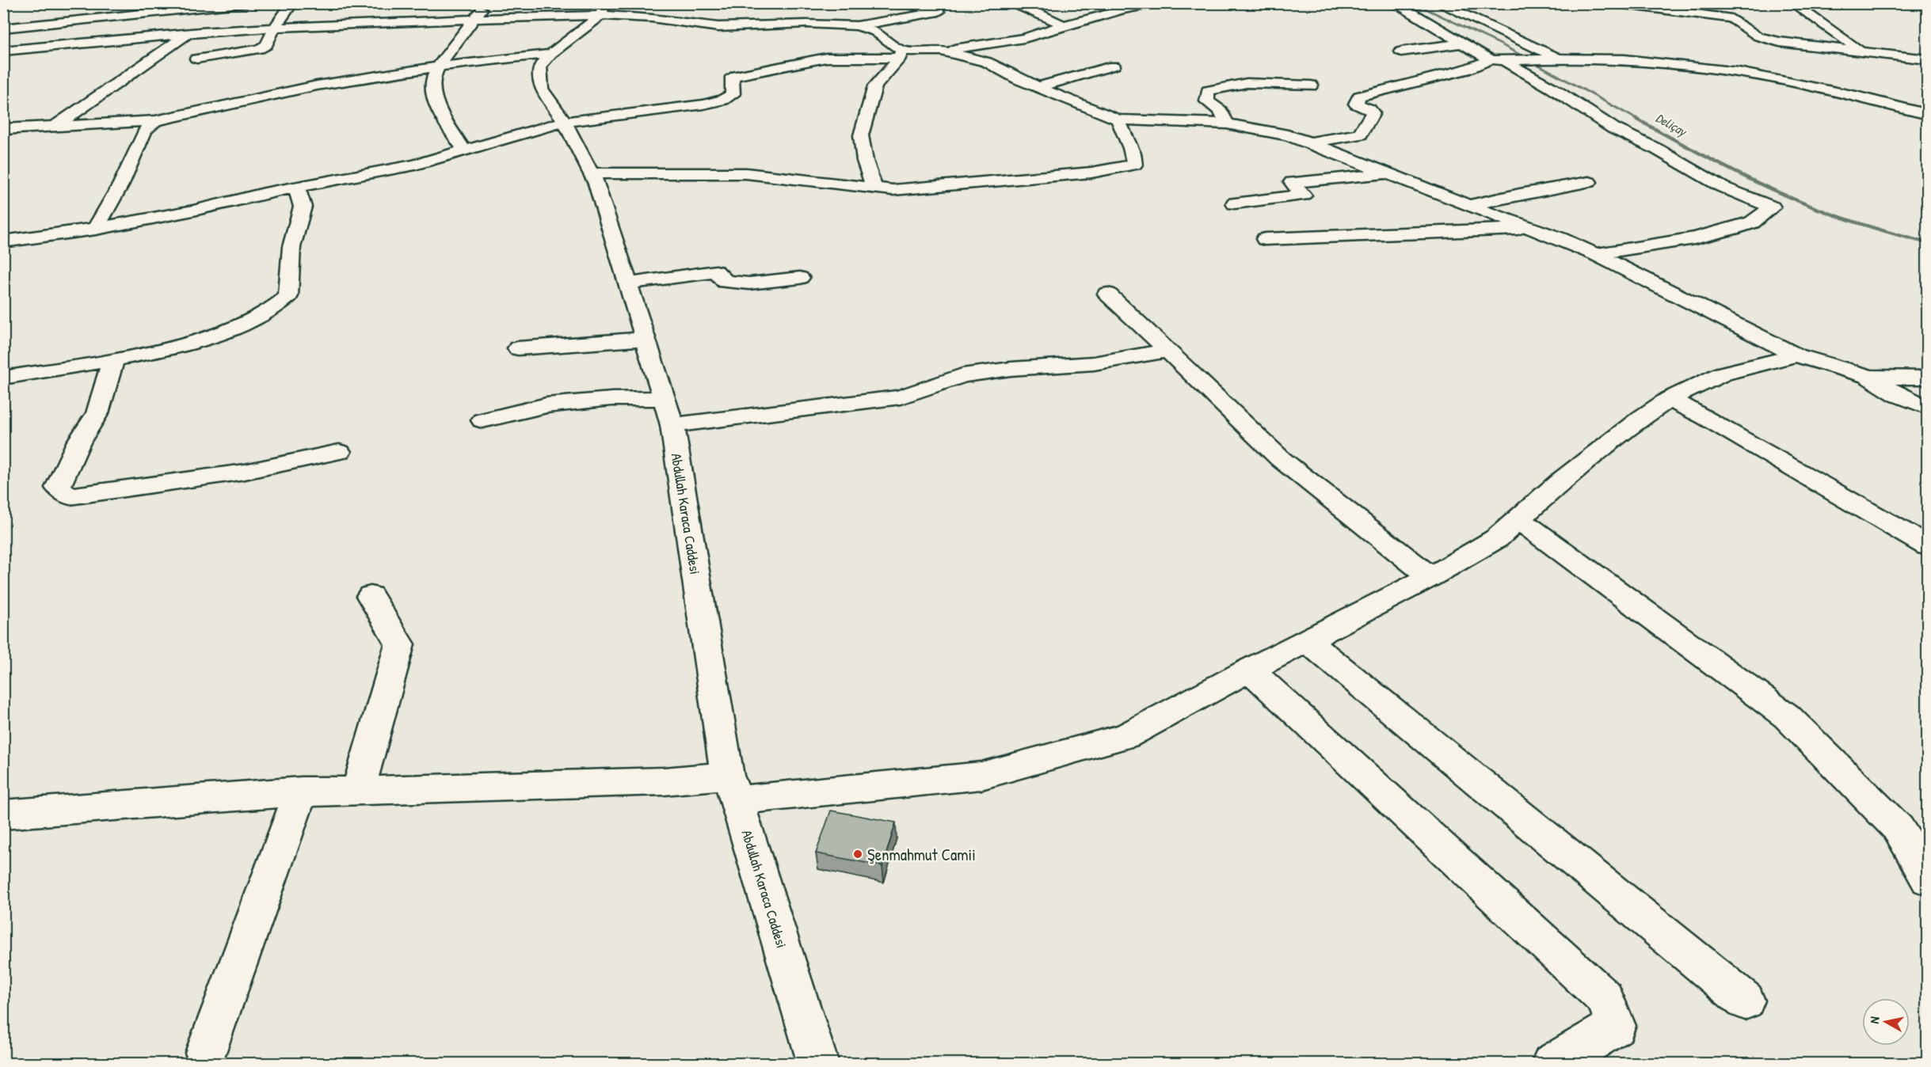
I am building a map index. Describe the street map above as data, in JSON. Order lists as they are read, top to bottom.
{
  "streets": {
    "street": ["Abdullah Karaca Caddesi"]
  },
  "water": ["Deliçay"],
  "places": ["Şenmahmut Camii"],
  "north": "left"
}
